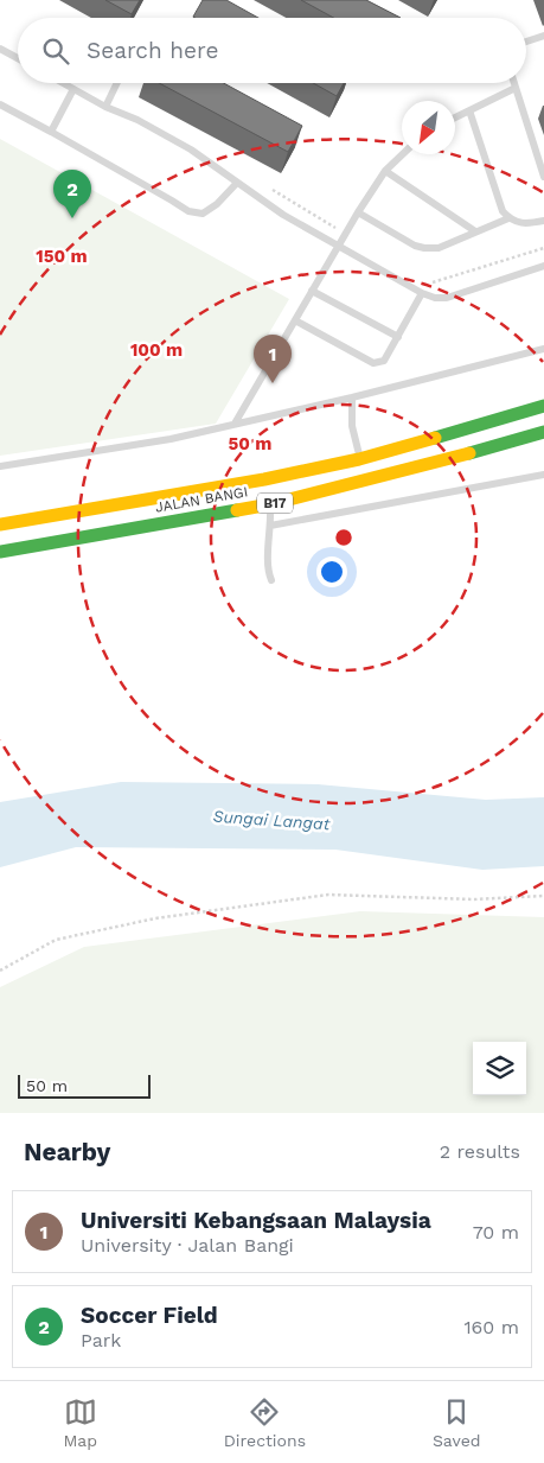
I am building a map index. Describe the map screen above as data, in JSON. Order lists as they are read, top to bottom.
{
  "streets": {
    "main road": ["JALAN BANGI", "B17"]
  },
  "water": ["Sungai Langat"],
  "scale_bar": "50 m",
  "north": "bottom left",
  "page": {
    "search": "Search here",
    "pins": ["2", "1"],
    "scale": "50 m",
    "heading": ["Nearby", "2 results"],
    "list": [
      {
        "mark": "1",
        "name": "Universiti Kebangsaan Malaysia",
        "note": "University · Jalan Bangi",
        "value": "70 m"
      },
      {
        "mark": "2",
        "name": "Soccer Field",
        "note": "Park",
        "value": "160 m"
      }
    ],
    "nav": ["Map", "Directions", "Saved"]
  },
  "rings": ["150 m", "100 m", "50 m"]
}
